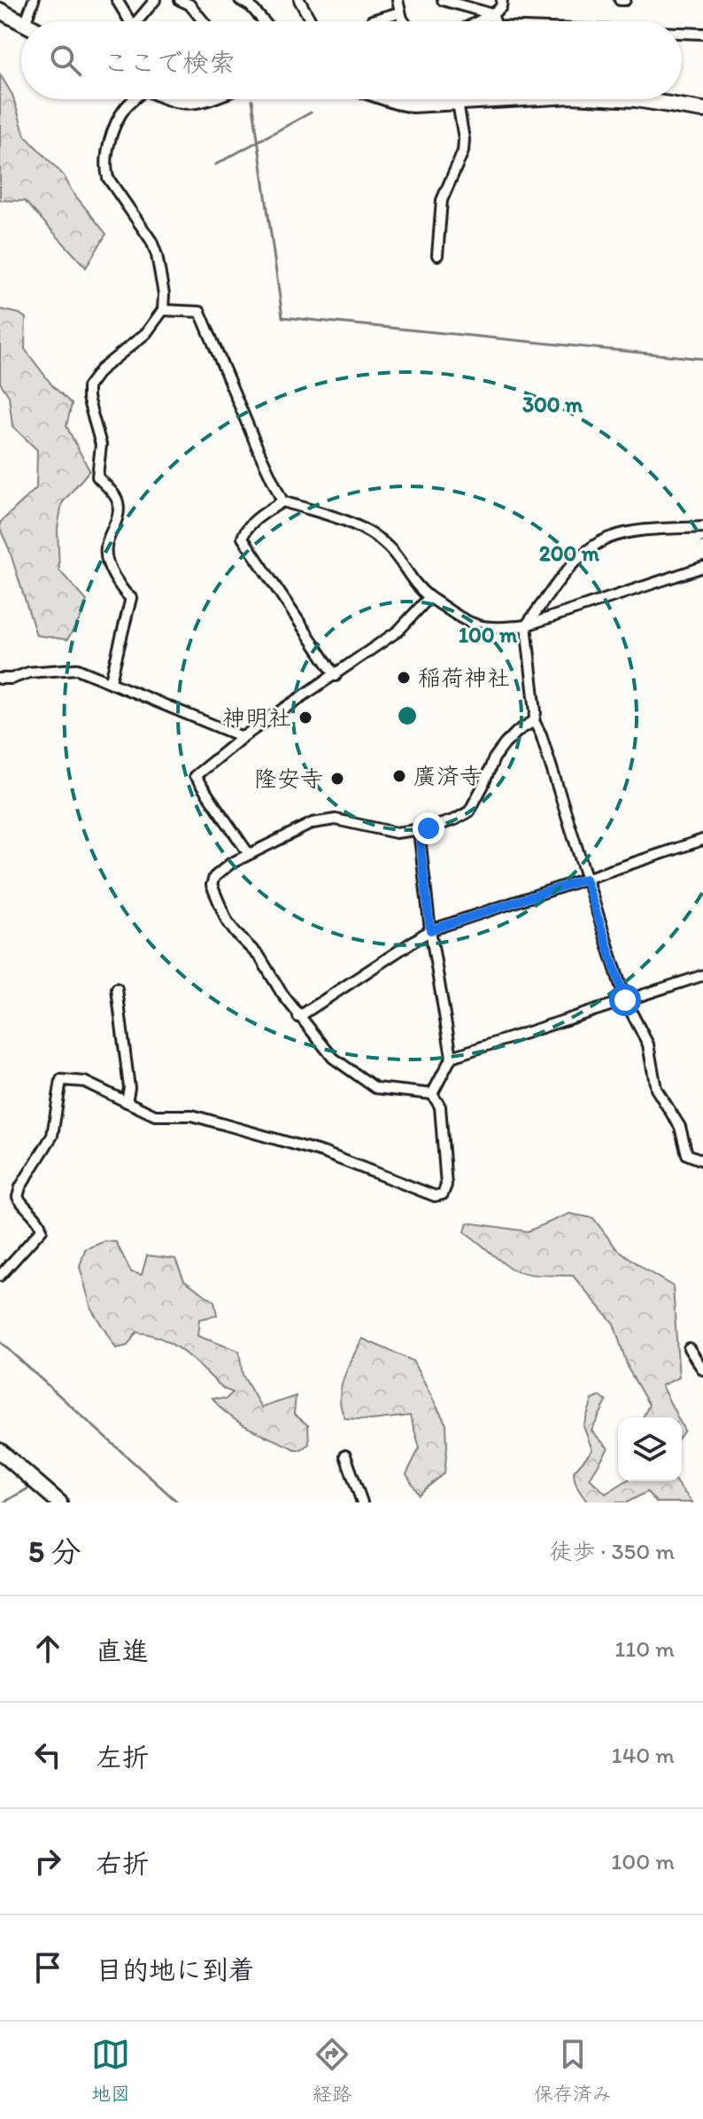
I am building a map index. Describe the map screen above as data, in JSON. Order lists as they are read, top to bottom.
{
  "places": [
    "稲荷神社",
    "神明社",
    "廣済寺",
    "隆安寺"
  ],
  "page": {
    "search": "ここで検索",
    "heading": ["5 分", "徒歩 · 350 m"],
    "list": [
      ["直進", "110 m"],
      ["左折", "140 m"],
      ["右折", "100 m"],
      "目的地に到着"
    ],
    "nav": ["地図", "経路", "保存済み"]
  },
  "rings": ["300 m", "200 m", "100 m"]
}
